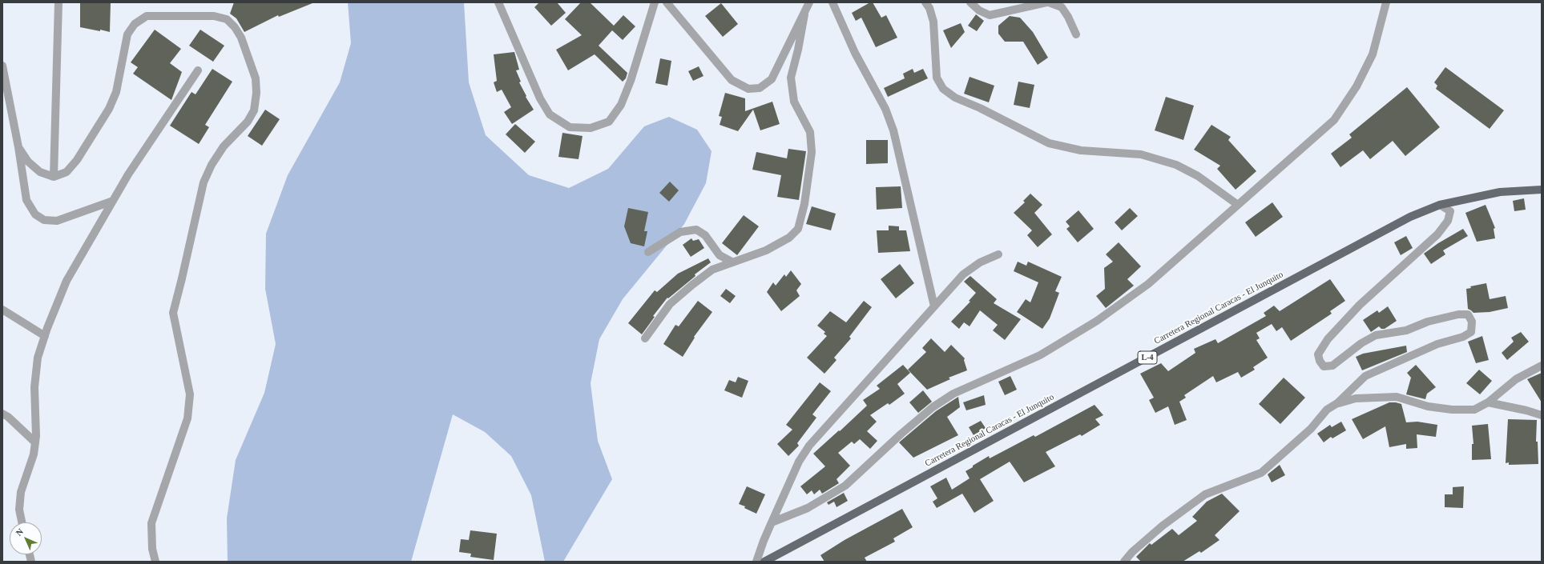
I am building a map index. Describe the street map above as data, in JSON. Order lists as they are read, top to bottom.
{
  "streets": {
    "main road": ["Carretera Regional Caracas - El Junquito", "L-4"]
  },
  "north": "top left"
}
